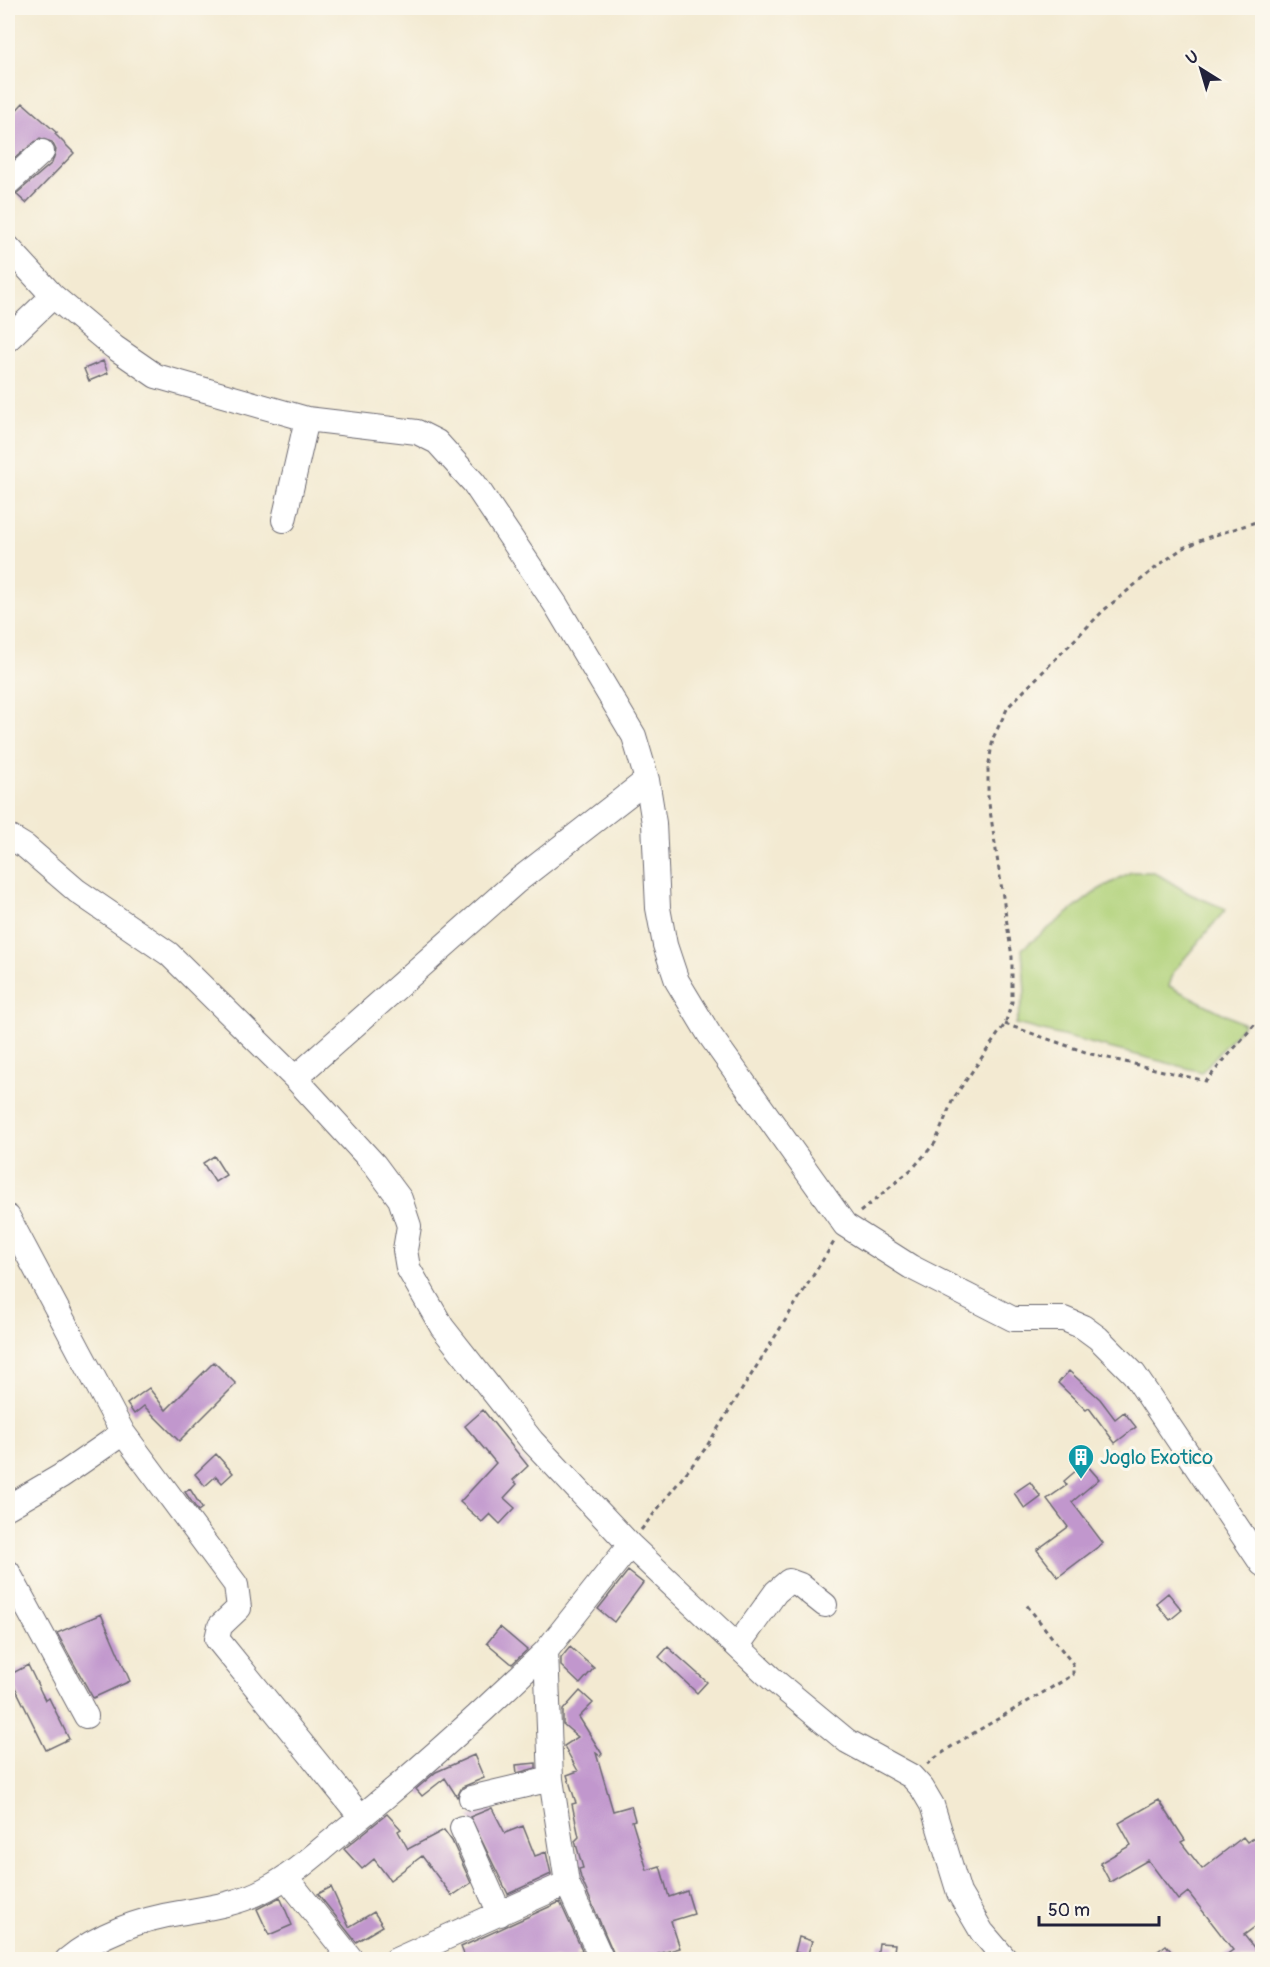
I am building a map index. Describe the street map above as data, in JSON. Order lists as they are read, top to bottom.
{
  "places": {
    "building": ["Joglo Exotico"]
  },
  "scale_bar": "50 m",
  "north": "top left"
}
